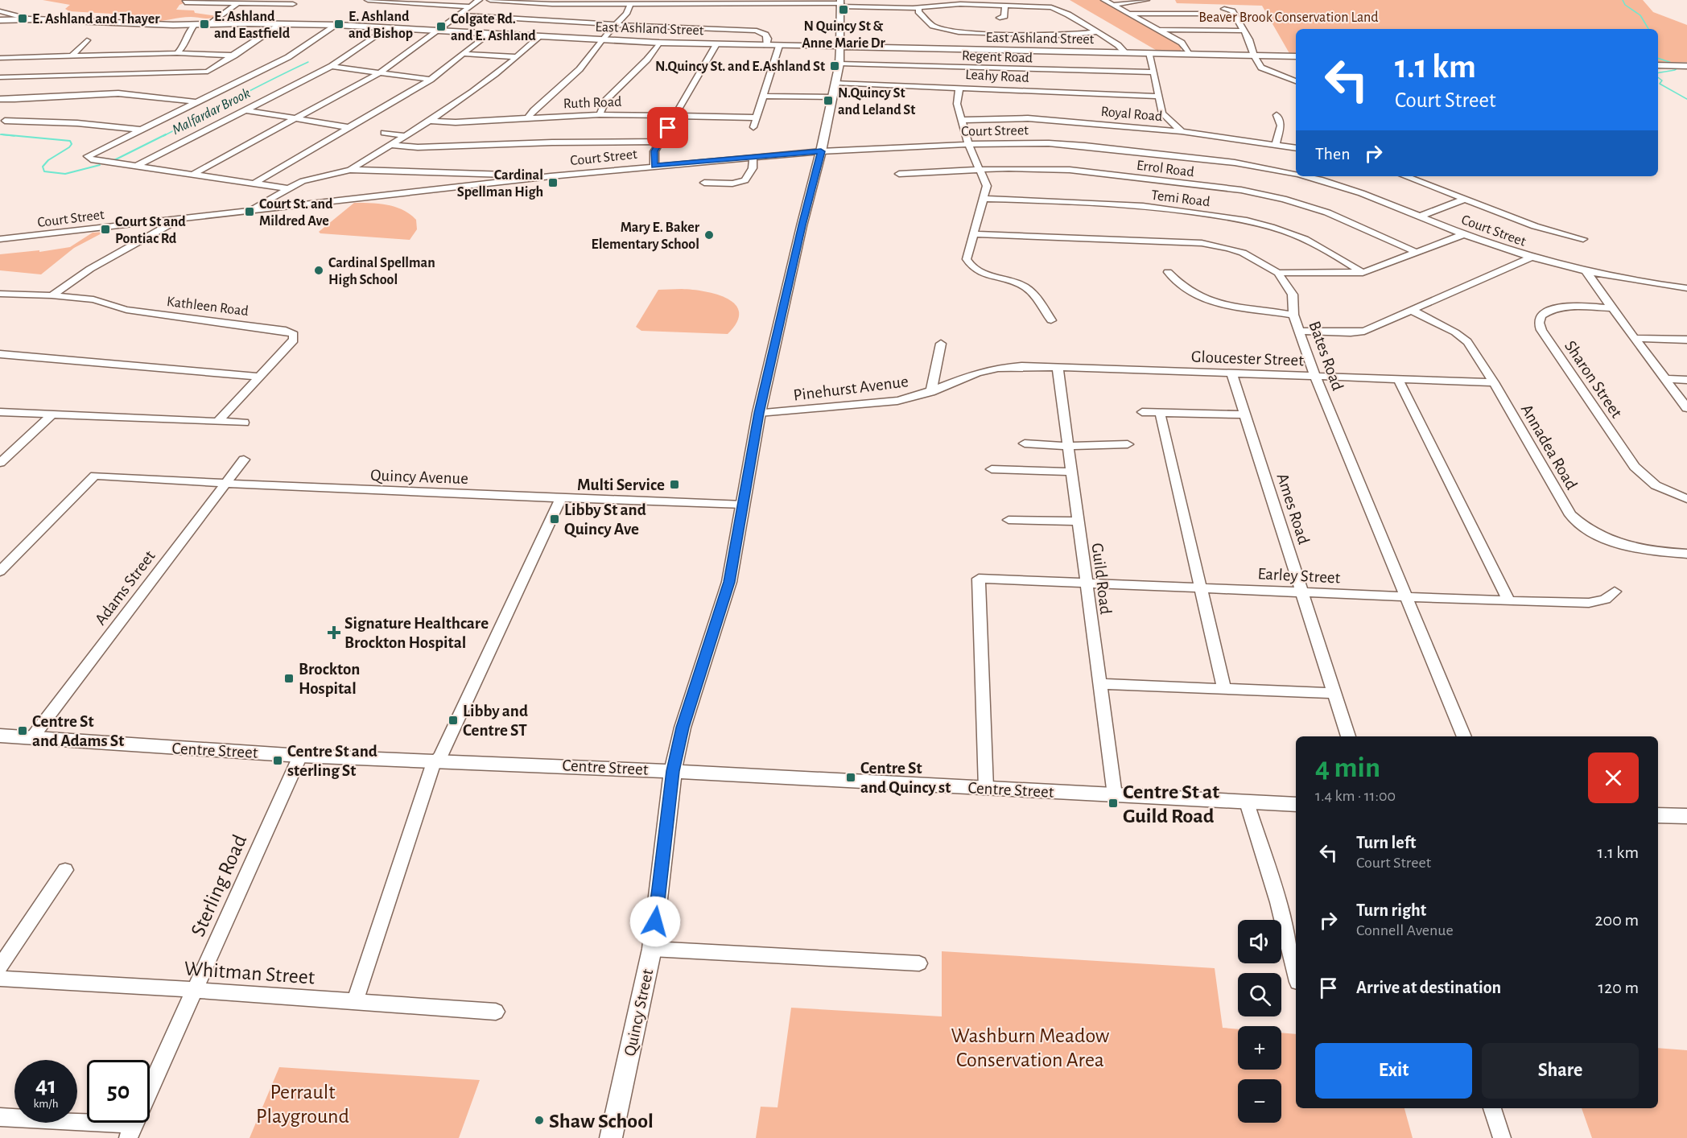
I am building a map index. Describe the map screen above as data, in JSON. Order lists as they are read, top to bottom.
{
  "streets": {
    "main road": ["East Ashland Street", "Centre Street", "Quincy Street"],
    "street": [
      "Regent Road",
      "Leahy Road",
      "Ruth Road",
      "Royal Road",
      "Court Street",
      "Errol Road",
      "Temi Road",
      "Kathleen Road",
      "Bates Road",
      "Gloucester Street",
      "Sharon Street",
      "Pinehurst Avenue",
      "Annadea Road",
      "Quincy Avenue",
      "Ames Road",
      "Earley Street",
      "Guild Road",
      "Adams Street",
      "Sterling Road",
      "Whitman Street"
    ]
  },
  "crossings": [
    ["East Ashland Street", "Quincy Street"],
    ["Regent Road", "Quincy Street"],
    ["Leahy Road", "Quincy Street"],
    ["Court Street", "Quincy Street"],
    ["Bates Road", "Gloucester Street"],
    ["Bates Road", "Earley Street"],
    ["Gloucester Street", "Pinehurst Avenue"],
    ["Gloucester Street", "Annadea Road"],
    ["Gloucester Street", "Ames Road"],
    ["Gloucester Street", "Guild Road"],
    ["Pinehurst Avenue", "Guild Road"],
    ["Pinehurst Avenue", "Quincy Street"],
    ["Quincy Avenue", "Adams Street"],
    ["Quincy Avenue", "Quincy Street"],
    ["Ames Road", "Earley Street"],
    ["Earley Street", "Guild Road"],
    ["Earley Street", "Centre Street"],
    ["Guild Road", "Centre Street"],
    ["Adams Street", "Centre Street"],
    ["Centre Street", "Sterling Road"],
    ["Centre Street", "Quincy Street"],
    ["Sterling Road", "Whitman Street"]
  ],
  "water": ["Malfardar Brook"],
  "parks": ["Beaver Brook Conservation Land", "Washburn Meadow Conservation Area", "Perrault Playground"],
  "places": {
    "transit": [
      "N Quincy St & Anne Marie Dr",
      "E. Ashland and Thayer",
      "E. Ashland and Eastfield",
      "E. Ashland and Bishop",
      "Colgate Rd. and E. Ashland",
      "N.Quincy St. and E.Ashland St",
      "N.Quincy St and Leland St",
      "Cardinal Spellman High",
      "Court St. and Mildred Ave",
      "Court St and Pontiac Rd",
      "Multi Service",
      "Libby St and Quincy Ave",
      "Brockton Hospital",
      "Libby and Centre ST",
      "Centre St and Adams St",
      "Centre St and sterling St",
      "Centre St and Quincy st",
      "Centre St at Guild Road"
    ],
    "other": ["Mary E. Baker Elementary School", "Cardinal Spellman High School", "Shaw School"],
    "health": ["Signature Healthcare Brockton Hospital"]
  },
  "page": {
    "turn": ["1.1 km", "Court Street"],
    "then": "Then",
    "heading": ["4 min", "1.4 km · 11:00"],
    "list": [
      {
        "name": "Turn left",
        "note": "Court Street",
        "value": "1.1 km"
      },
      {
        "name": "Turn right",
        "note": "Connell Avenue",
        "value": "200 m"
      },
      {
        "name": "Arrive at destination",
        "value": "120 m"
      }
    ],
    "map_buttons": ["+", "−"],
    "buttons": ["Exit", "Share"],
    "speed": "41 km/h",
    "limit": "50"
  }
}
